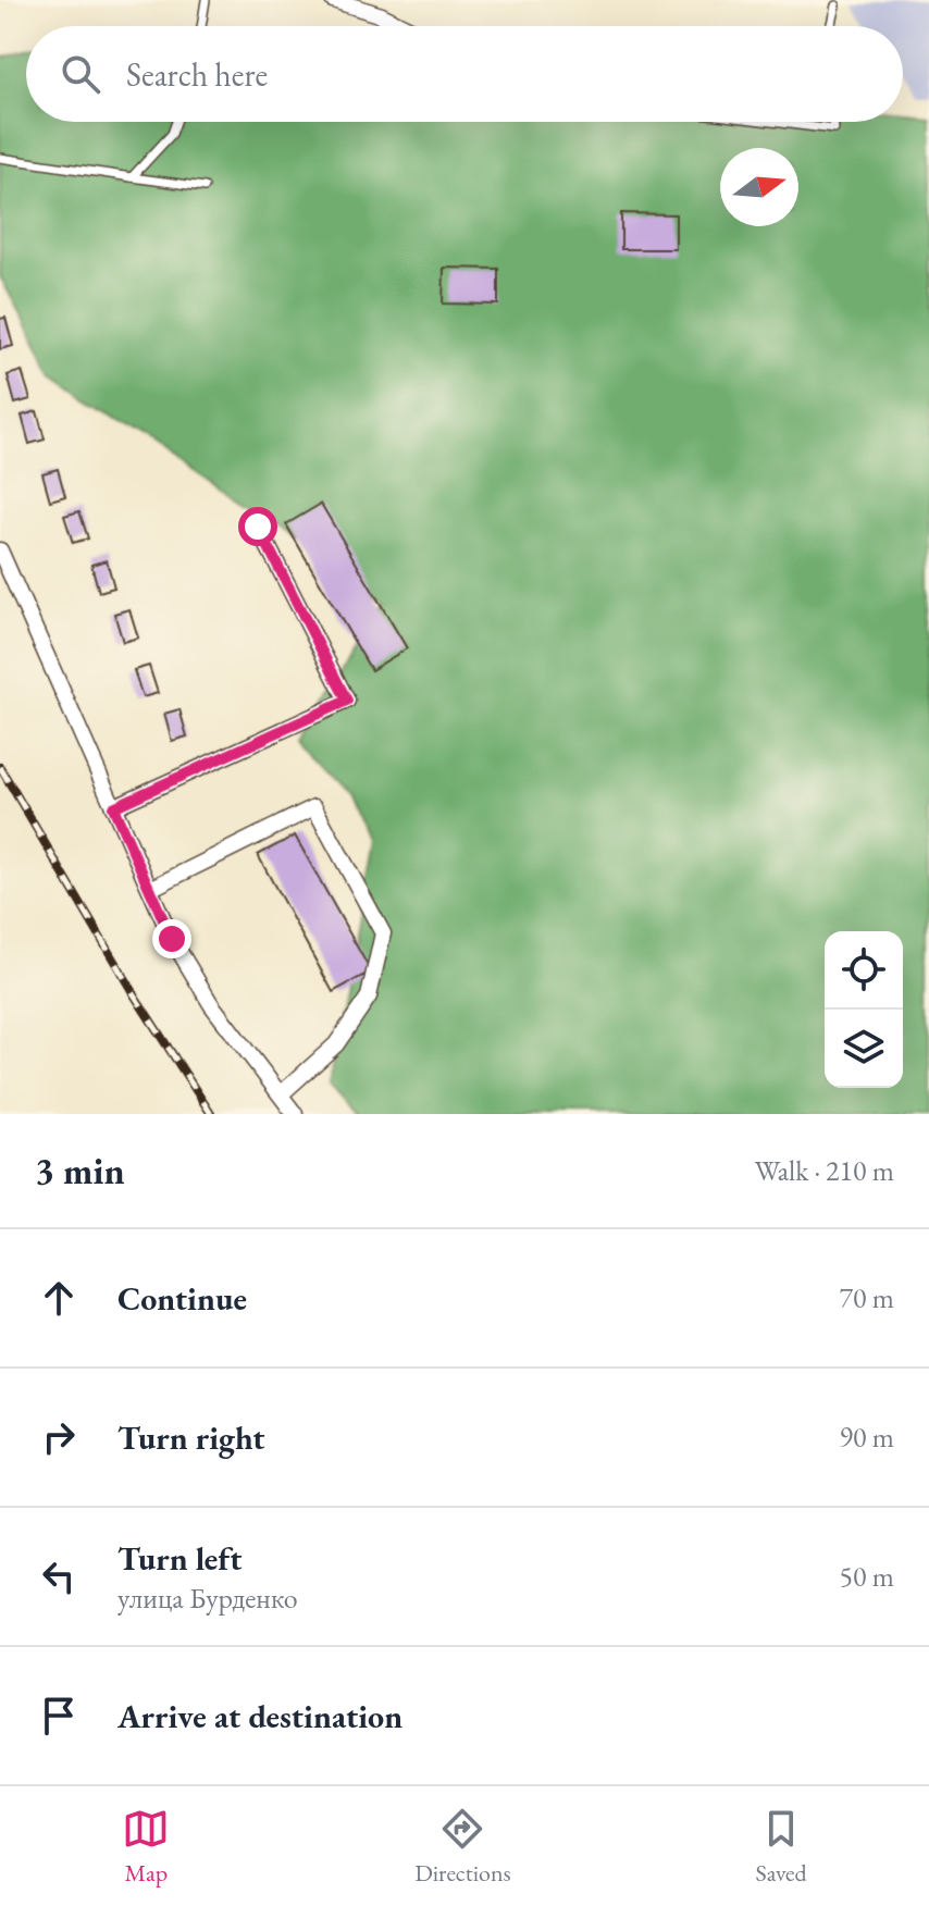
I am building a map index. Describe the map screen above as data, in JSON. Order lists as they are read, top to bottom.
{
  "north": "right",
  "page": {
    "search": "Search here",
    "heading": ["3 min", "Walk · 210 m"],
    "list": [
      ["Continue", "70 m"],
      ["Turn right", "90 m"],
      ["Turn left", "улица Бурденко", "50 m"],
      "Arrive at destination"
    ],
    "nav": ["Map", "Directions", "Saved"]
  }
}
